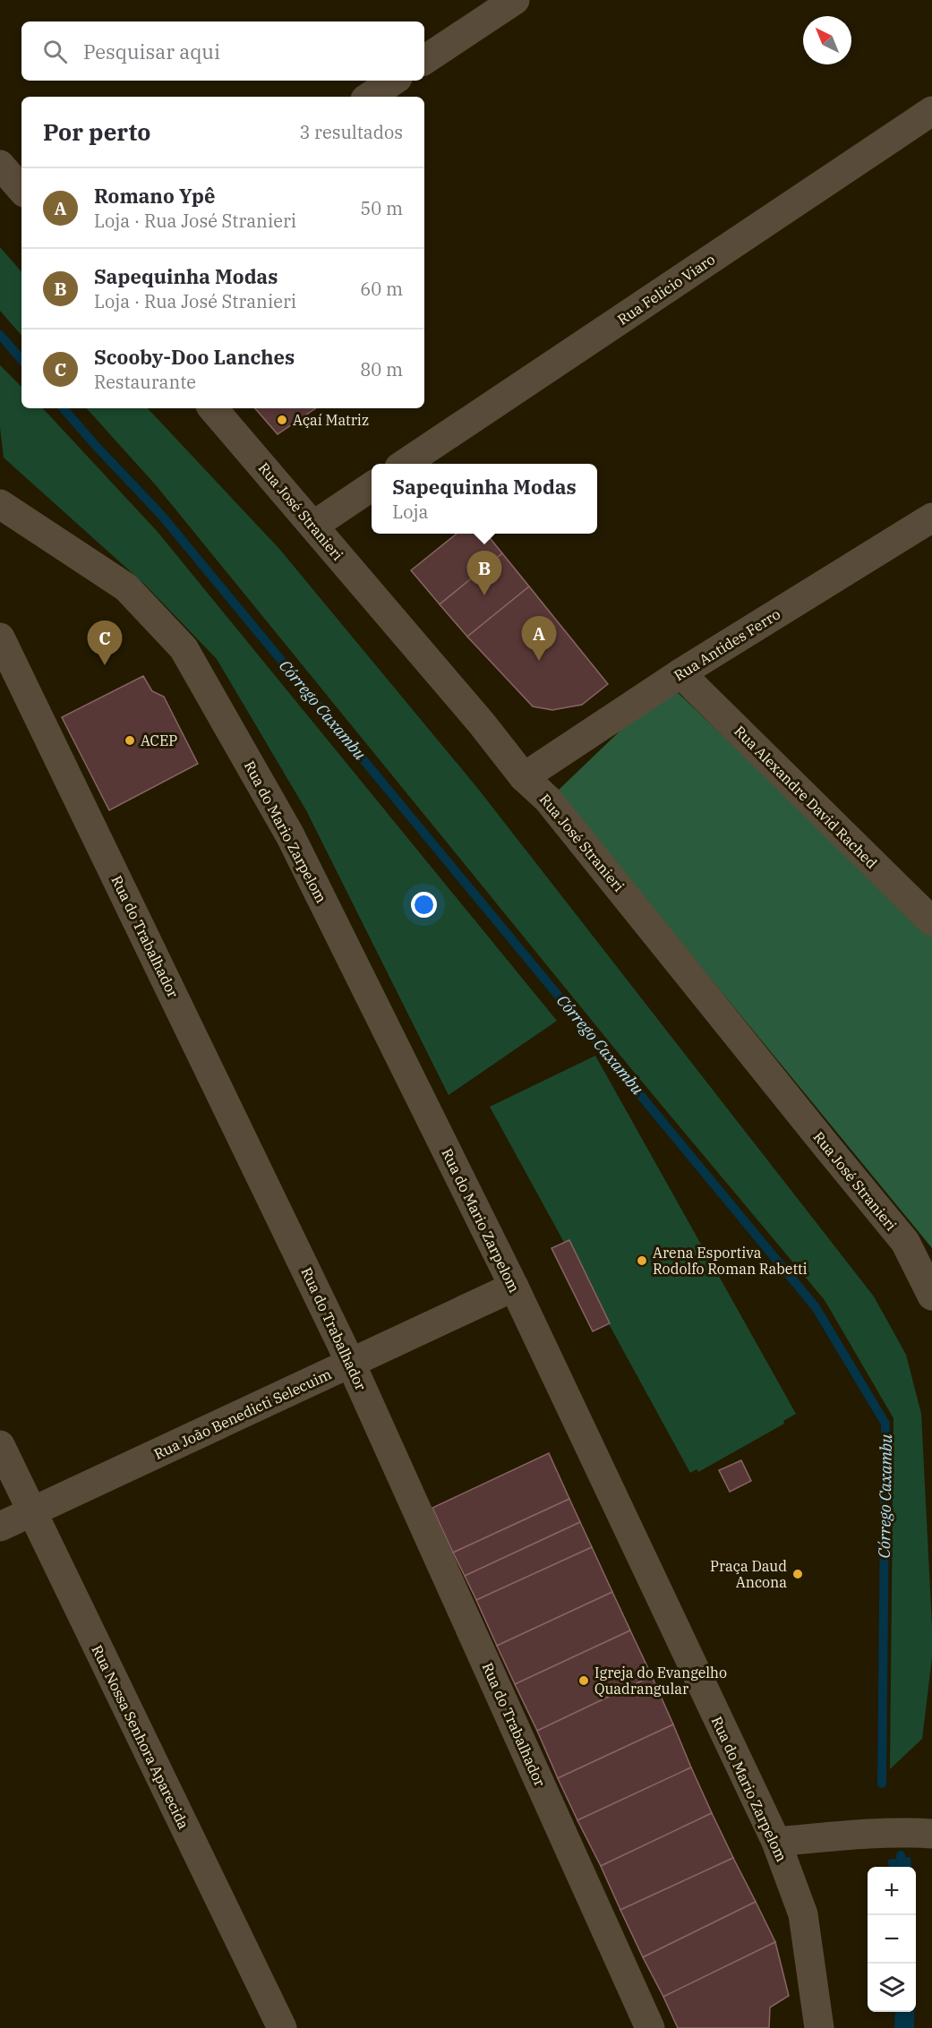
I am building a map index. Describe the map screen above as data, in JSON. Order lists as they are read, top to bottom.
{
  "streets": {
    "street": [
      "Rua Felicio Viaro",
      "Rua José Stranieri",
      "Rua Antides Ferro",
      "Rua Alexandre David Rached",
      "Rua do Mario Zarpelom",
      "Rua do Trabalhador",
      "Rua João Benedicti Selecuim",
      "Rua Nossa Senhora Aparecida"
    ]
  },
  "crossings": [
    ["Rua José Stranieri", "Rua Antides Ferro"],
    ["Rua Antides Ferro", "Rua Alexandre David Rached"],
    ["Rua do Mario Zarpelom", "Rua João Benedicti Selecuim"],
    ["Rua do Trabalhador", "Rua João Benedicti Selecuim"],
    ["Rua João Benedicti Selecuim", "Rua Nossa Senhora Aparecida"]
  ],
  "water": ["Córrego Caxambu"],
  "places": [
    "Açaí Matriz",
    "ACEP",
    "Arena Esportiva Rodolfo Roman Rabetti",
    "Praça Daud Ancona",
    "Igreja do Evangelho Quadrangular"
  ],
  "north": "top left",
  "page": {
    "search": "Pesquisar aqui",
    "heading": ["Por perto", "3 resultados"],
    "list": [
      {
        "mark": "A",
        "name": "Romano Ypê",
        "note": "Loja · Rua José Stranieri",
        "value": "50 m"
      },
      {
        "mark": "B",
        "name": "Sapequinha Modas",
        "note": "Loja · Rua José Stranieri",
        "value": "60 m"
      },
      {
        "mark": "C",
        "name": "Scooby-Doo Lanches",
        "note": "Restaurante",
        "value": "80 m"
      }
    ],
    "popup": ["Sapequinha Modas", "Loja"],
    "pins": ["B", "A", "C"],
    "map_buttons": ["+", "−"]
  }
}
